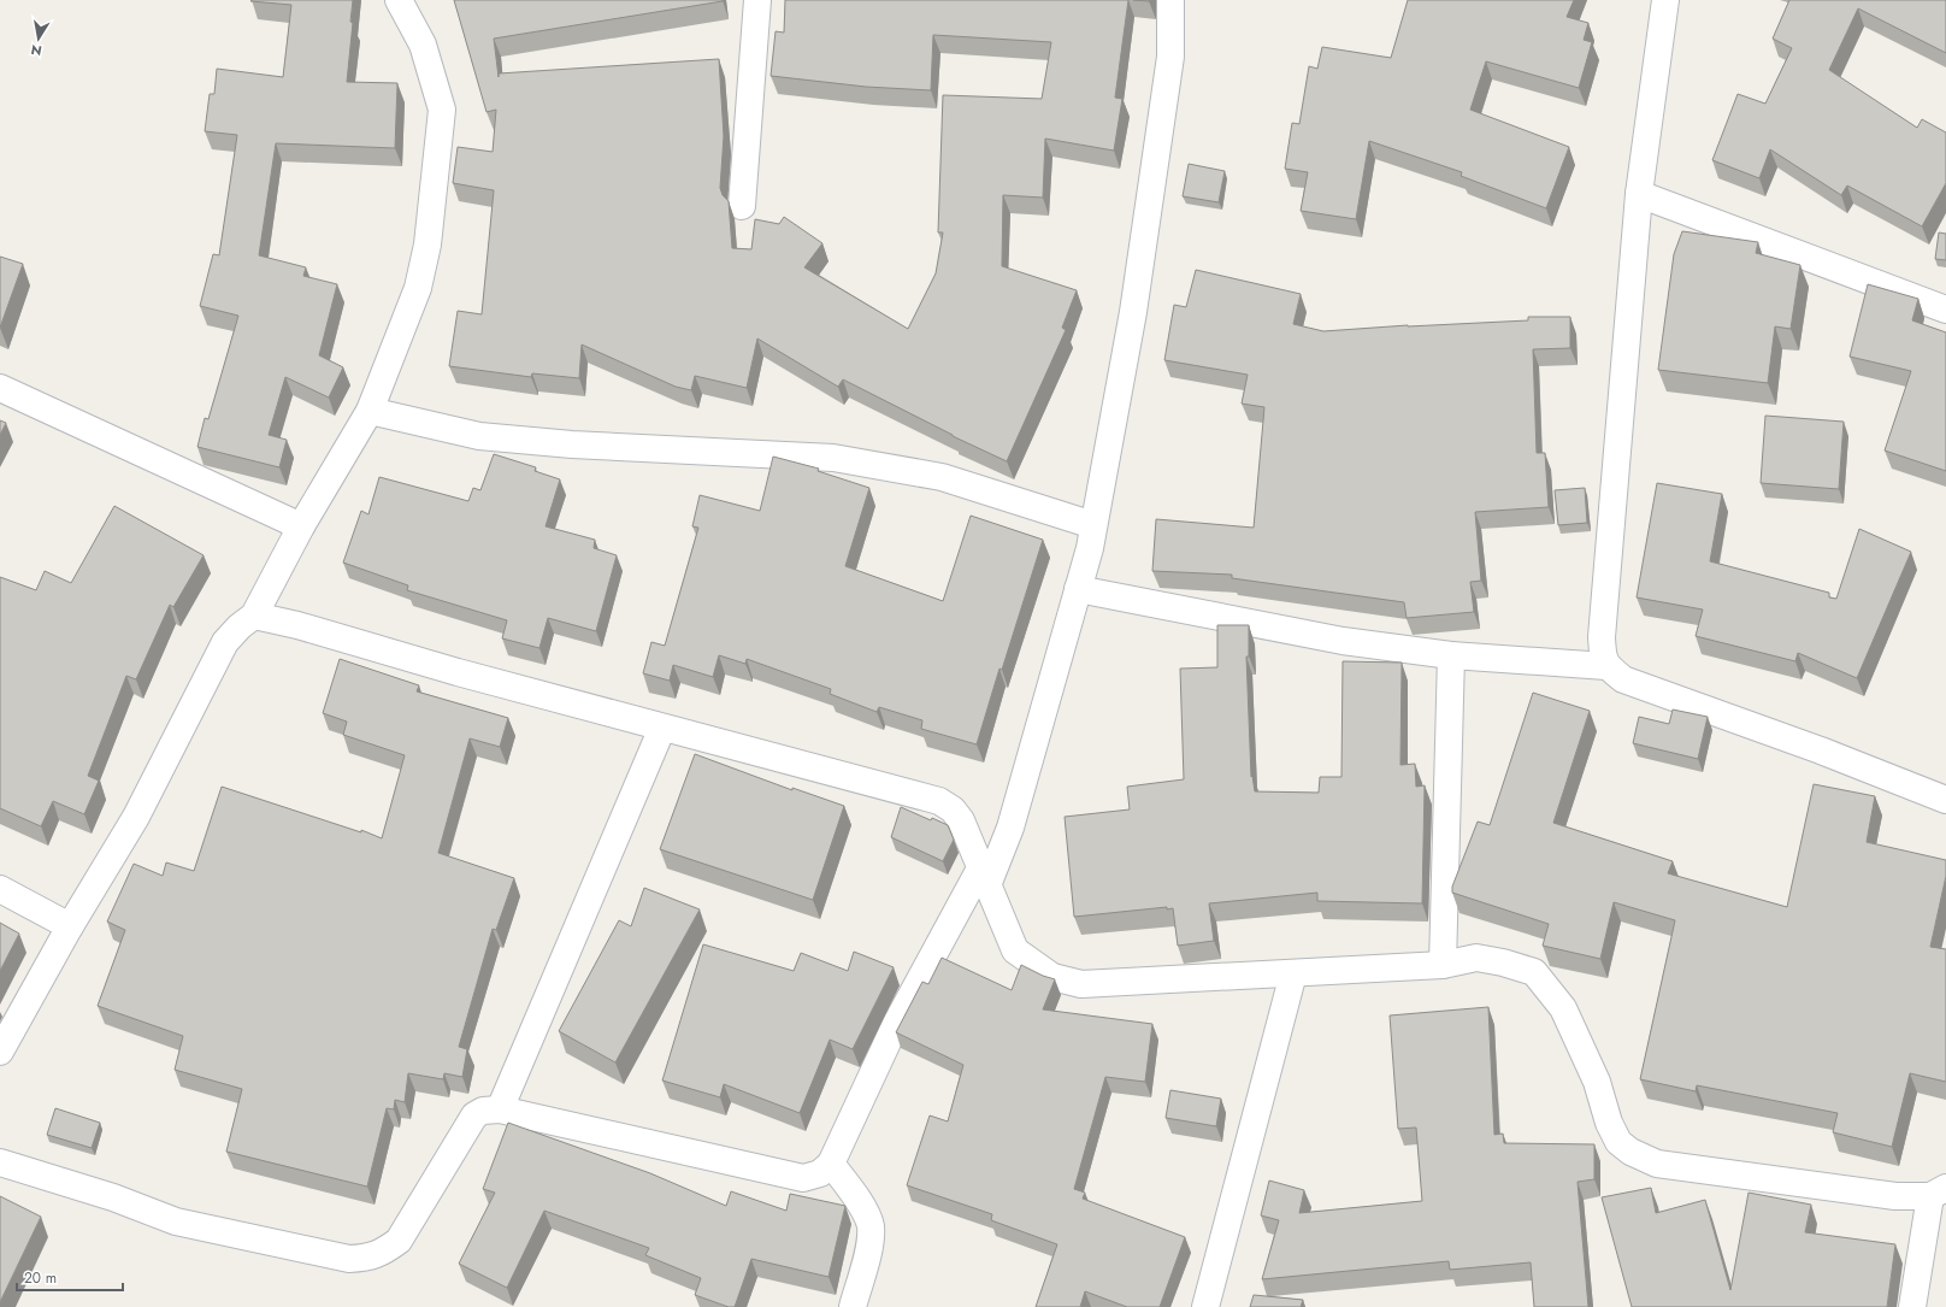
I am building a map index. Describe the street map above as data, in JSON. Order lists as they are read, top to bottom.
{
  "scale_bar": "20 m",
  "north": "bottom"
}
